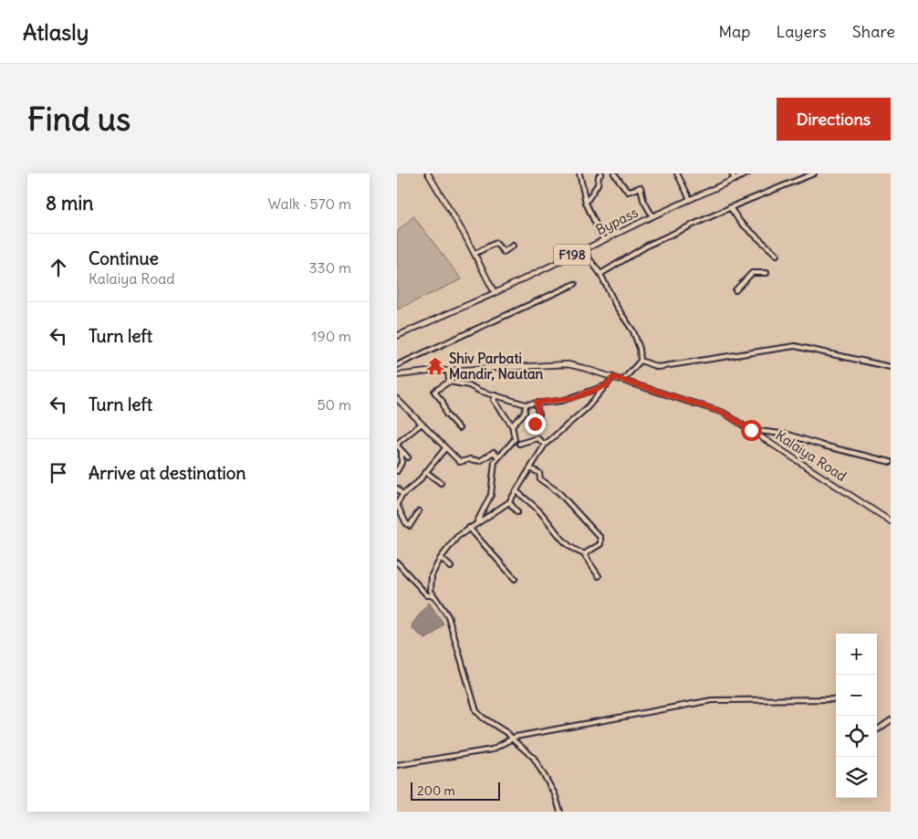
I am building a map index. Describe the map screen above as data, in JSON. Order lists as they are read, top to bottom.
{
  "streets": {
    "main road": ["Bypass", "F198", "Kalaiya Road"]
  },
  "places": {
    "temple": ["Shiv Parbati Mandir, Nautan"]
  },
  "scale_bar": "200 m",
  "page": {
    "header": "Atlasly",
    "nav": ["Map", "Layers", "Share"],
    "buttons": "Directions",
    "title": "Find us",
    "heading": ["8 min", "Walk · 570 m"],
    "list": [
      ["Continue", "Kalaiya Road", "330 m"],
      ["Turn left", "190 m"],
      ["Turn left", "50 m"],
      "Arrive at destination"
    ],
    "map_buttons": ["+", "−"],
    "scale": "200 m"
  }
}
